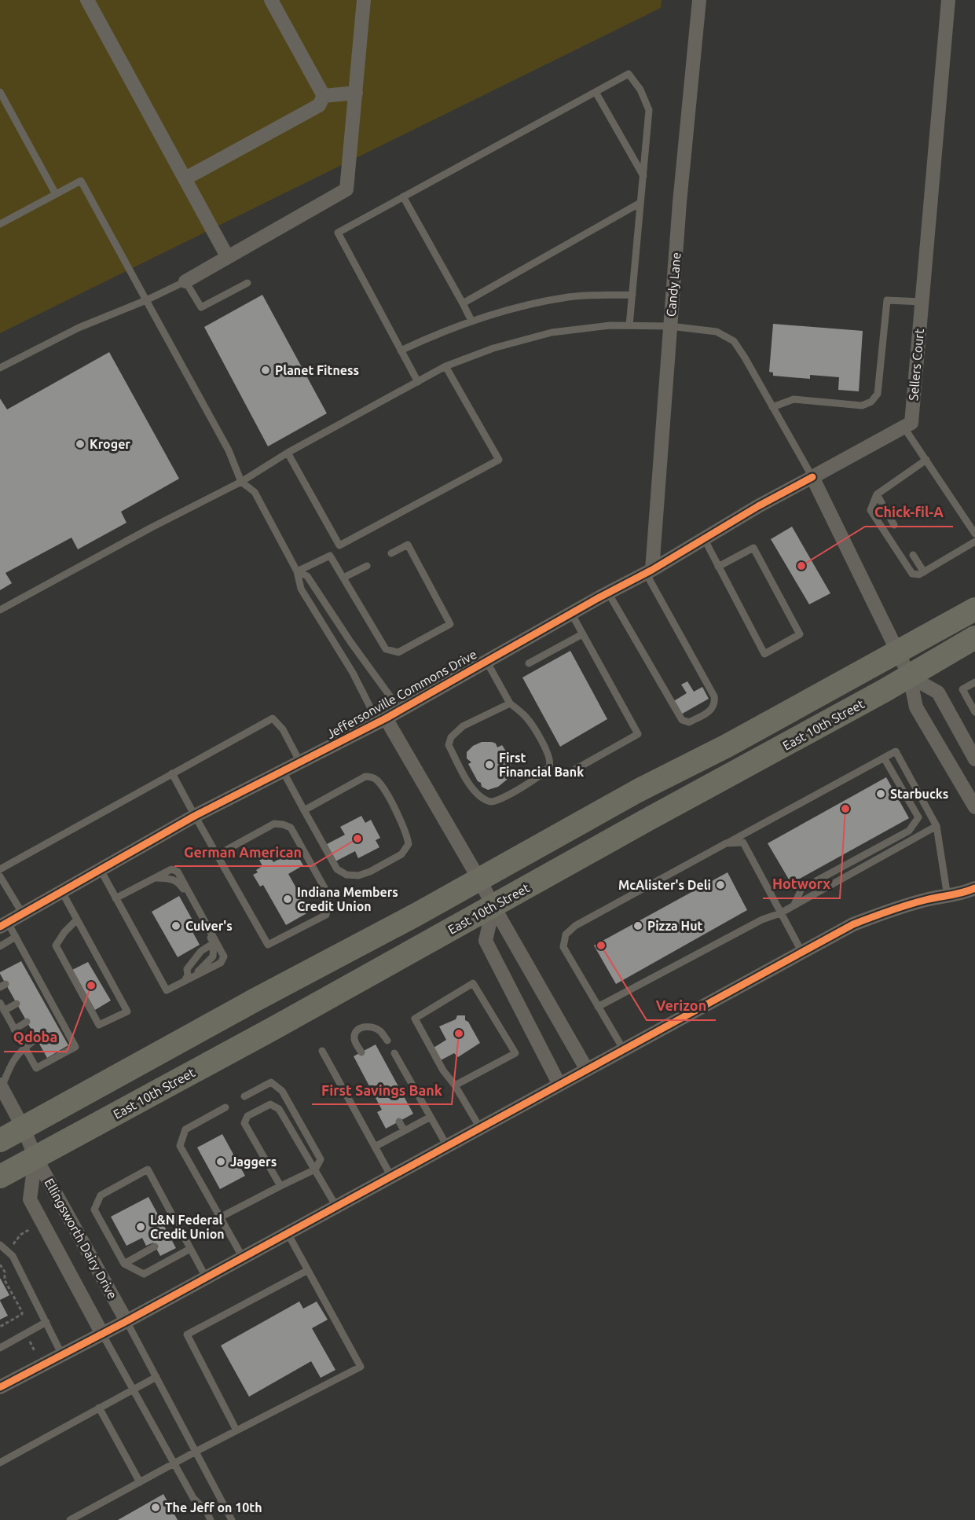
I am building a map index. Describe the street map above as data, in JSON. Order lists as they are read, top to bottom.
{
  "streets": {
    "main road": ["East 10th Street"],
    "street": [
      "Candy Lane",
      "Sellers Court",
      "Jeffersonville Commons Drive",
      "Ellingsworth Dairy Drive"
    ]
  },
  "crossings": [
    ["Candy Lane", "Jeffersonville Commons Drive"],
    ["East 10th Street", "Ellingsworth Dairy Drive"]
  ],
  "places": [
    "Planet Fitness",
    "Kroger",
    "Chick-fil-A",
    "First Financial Bank",
    "Starbucks",
    "Hotworx",
    "German American",
    "McAlister's Deli",
    "Indiana Members Credit Union",
    "Culver's",
    "Pizza Hut",
    "Verizon",
    "Qdoba",
    "First Savings Bank",
    "Jaggers",
    "L&N Federal Credit Union",
    "The Jeff on 10th"
  ]
}
